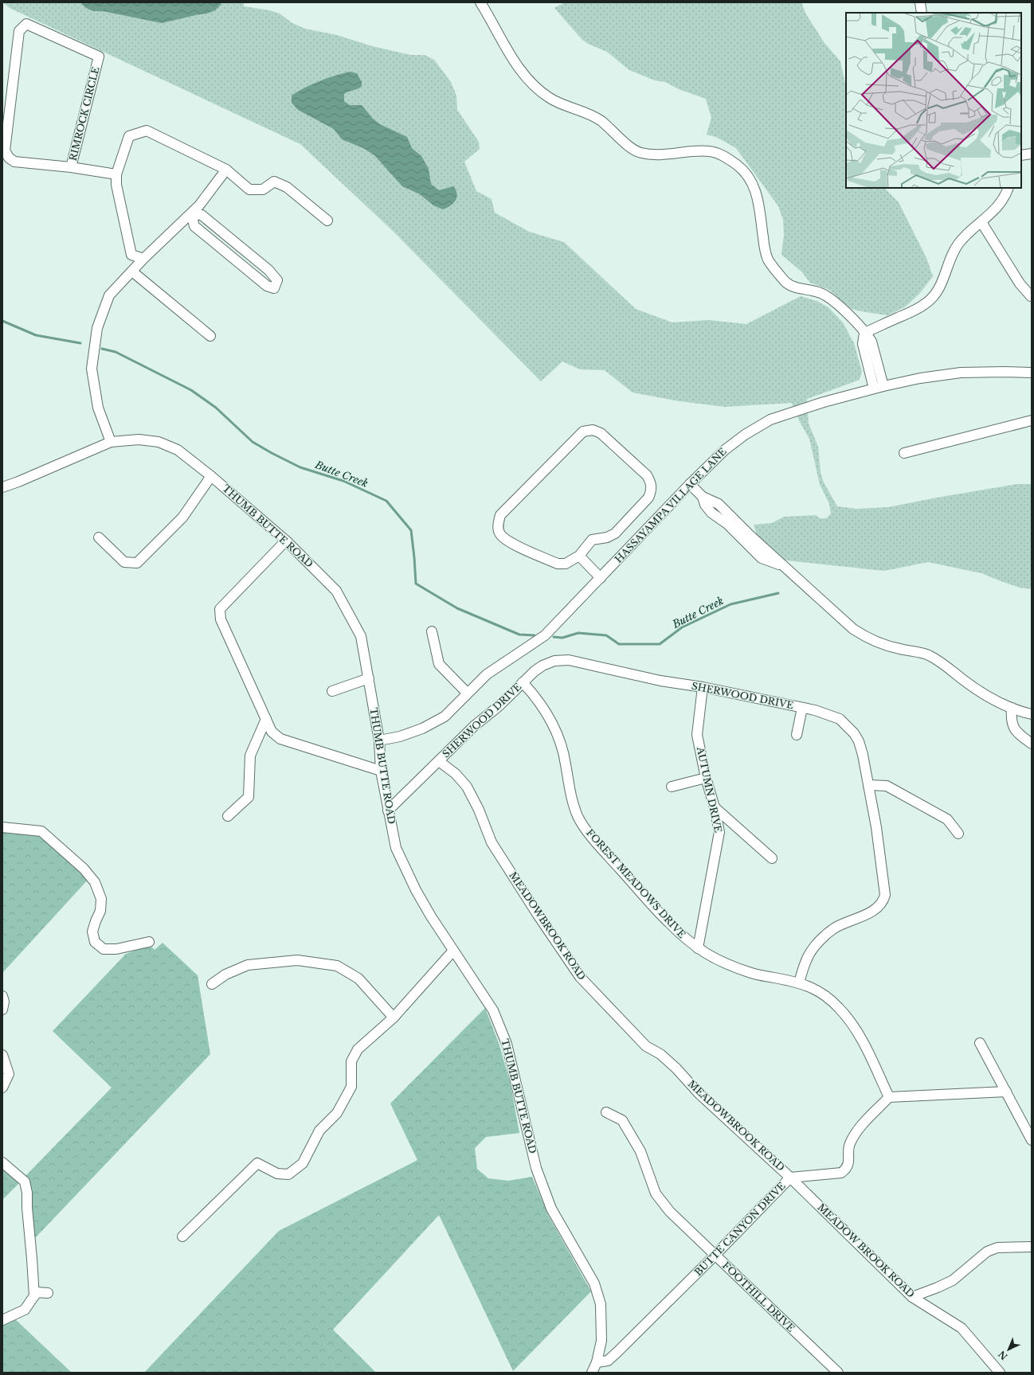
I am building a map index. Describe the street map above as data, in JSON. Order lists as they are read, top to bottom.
{
  "streets": {
    "street": [
      "RIMROCK CIRCLE",
      "HASSAYAMPA VILLAGE LANE",
      "THUMB BUTTE ROAD",
      "SHERWOOD DRIVE",
      "AUTUMN DRIVE",
      "FOREST MEADOWS DRIVE",
      "MEADOWBROOK ROAD",
      "BUTTE CANYON DRIVE",
      "MEADOW BROOK ROAD",
      "FOOTHILL DRIVE"
    ]
  },
  "crossings": [
    ["HASSAYAMPA VILLAGE LANE", "THUMB BUTTE ROAD"],
    ["THUMB BUTTE ROAD", "SHERWOOD DRIVE"],
    ["THUMB BUTTE ROAD", "BUTTE CANYON DRIVE"],
    ["SHERWOOD DRIVE", "AUTUMN DRIVE"],
    ["SHERWOOD DRIVE", "FOREST MEADOWS DRIVE"],
    ["SHERWOOD DRIVE", "MEADOWBROOK ROAD"],
    ["AUTUMN DRIVE", "FOREST MEADOWS DRIVE"],
    ["FOREST MEADOWS DRIVE", "BUTTE CANYON DRIVE"],
    ["MEADOWBROOK ROAD", "BUTTE CANYON DRIVE"],
    ["MEADOWBROOK ROAD", "MEADOW BROOK ROAD"],
    ["BUTTE CANYON DRIVE", "MEADOW BROOK ROAD"],
    ["BUTTE CANYON DRIVE", "FOOTHILL DRIVE"]
  ],
  "water": ["Butte Creek"],
  "north": "bottom left"
}
